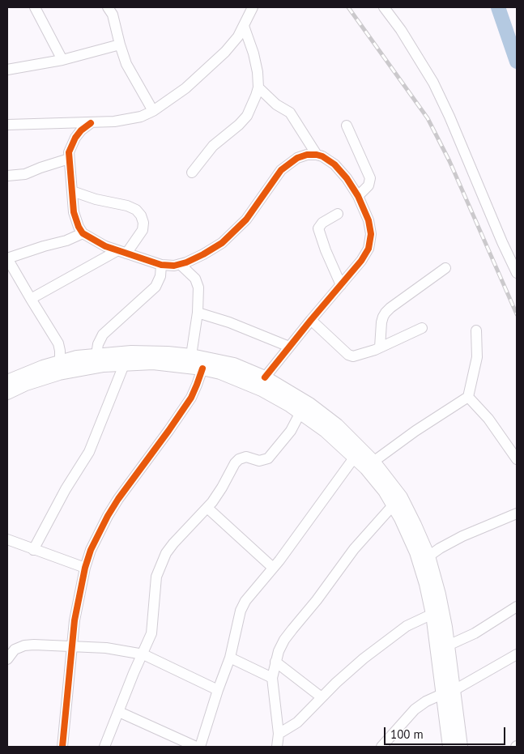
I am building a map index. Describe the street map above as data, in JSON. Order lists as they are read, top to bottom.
{
  "scale_bar": "100 m"
}
